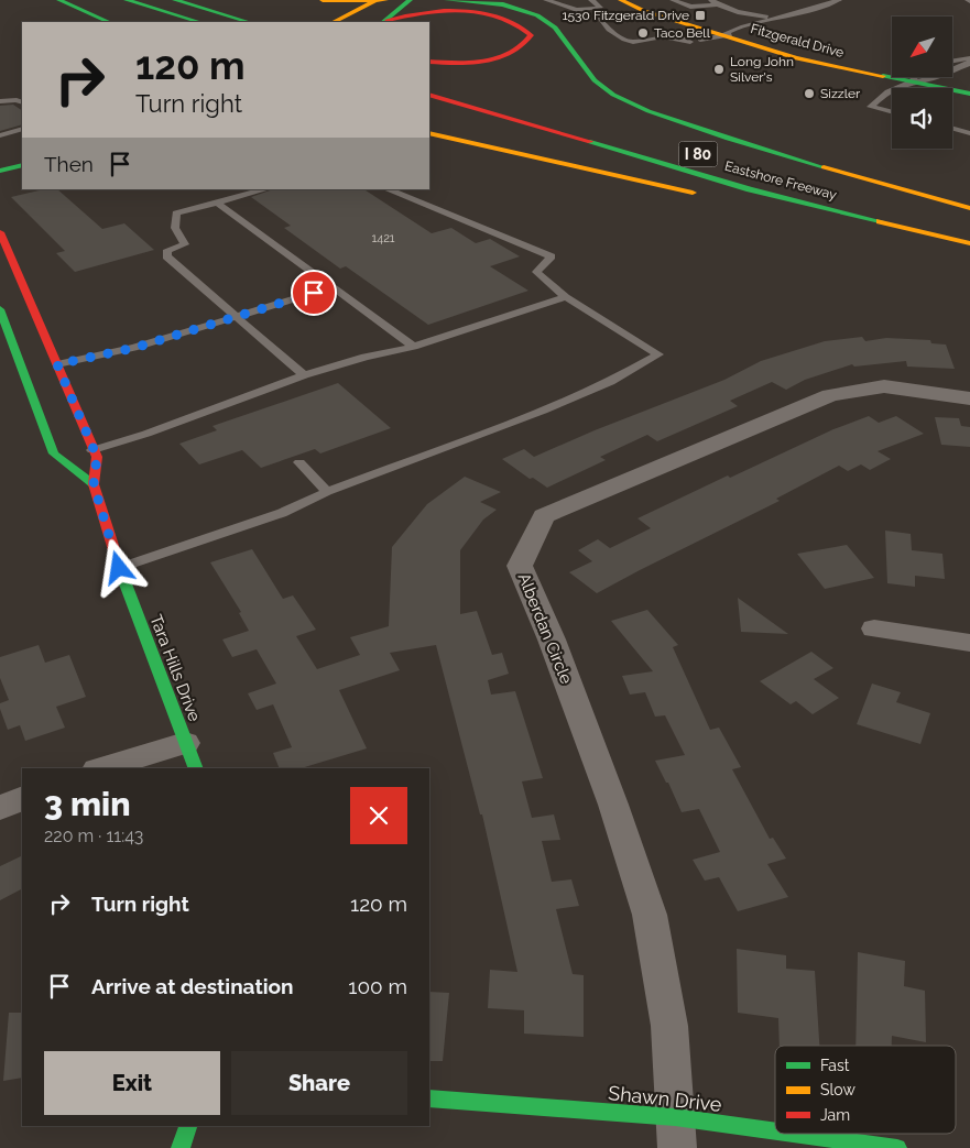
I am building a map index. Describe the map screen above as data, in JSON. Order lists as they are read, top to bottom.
{
  "streets": {
    "main road": [
      "Fitzgerald Drive",
      "I 80",
      "Eastshore Freeway",
      "Tara Hills Drive",
      "Shawn Drive"
    ],
    "street": ["Alberdan Circle"]
  },
  "crossings": [
    ["Alberdan Circle", "Shawn Drive"]
  ],
  "places": {
    "transit": ["1530 Fitzgerald Drive"],
    "other": ["Taco Bell", "Long John Silver's", "Sizzler"]
  },
  "house_numbers": ["1421"],
  "legend": ["Fast", "Slow", "Jam"],
  "north": "bottom left",
  "page": {
    "turn": ["120 m", "Turn right"],
    "then": "Then",
    "heading": ["3 min", "220 m · 11:43"],
    "list": [
      {
        "name": "Turn right",
        "value": "120 m"
      },
      {
        "name": "Arrive at destination",
        "value": "100 m"
      }
    ],
    "buttons": ["Exit", "Share"]
  }
}
